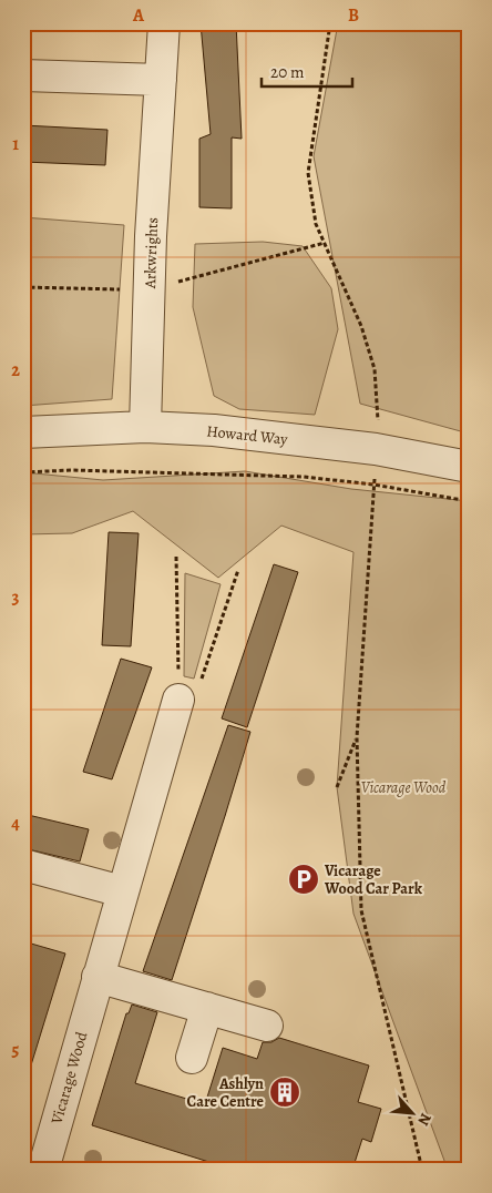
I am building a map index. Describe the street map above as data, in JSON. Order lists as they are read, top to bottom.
{
  "streets": {
    "street": ["Arkwrights", "Howard Way", "Vicarage Wood"]
  },
  "crossings": [
    ["Arkwrights", "Howard Way"]
  ],
  "parks": ["Vicarage Wood"],
  "places": {
    "parking": ["Vicarage Wood Car Park"],
    "building": ["Ashlyn Care Centre"]
  },
  "scale_bar": "20 m",
  "north": "bottom right",
  "grid": {
    "columns": ["A", "B"],
    "rows": [
      "1",
      "2",
      "3",
      "4",
      "5"
    ]
  }
}
